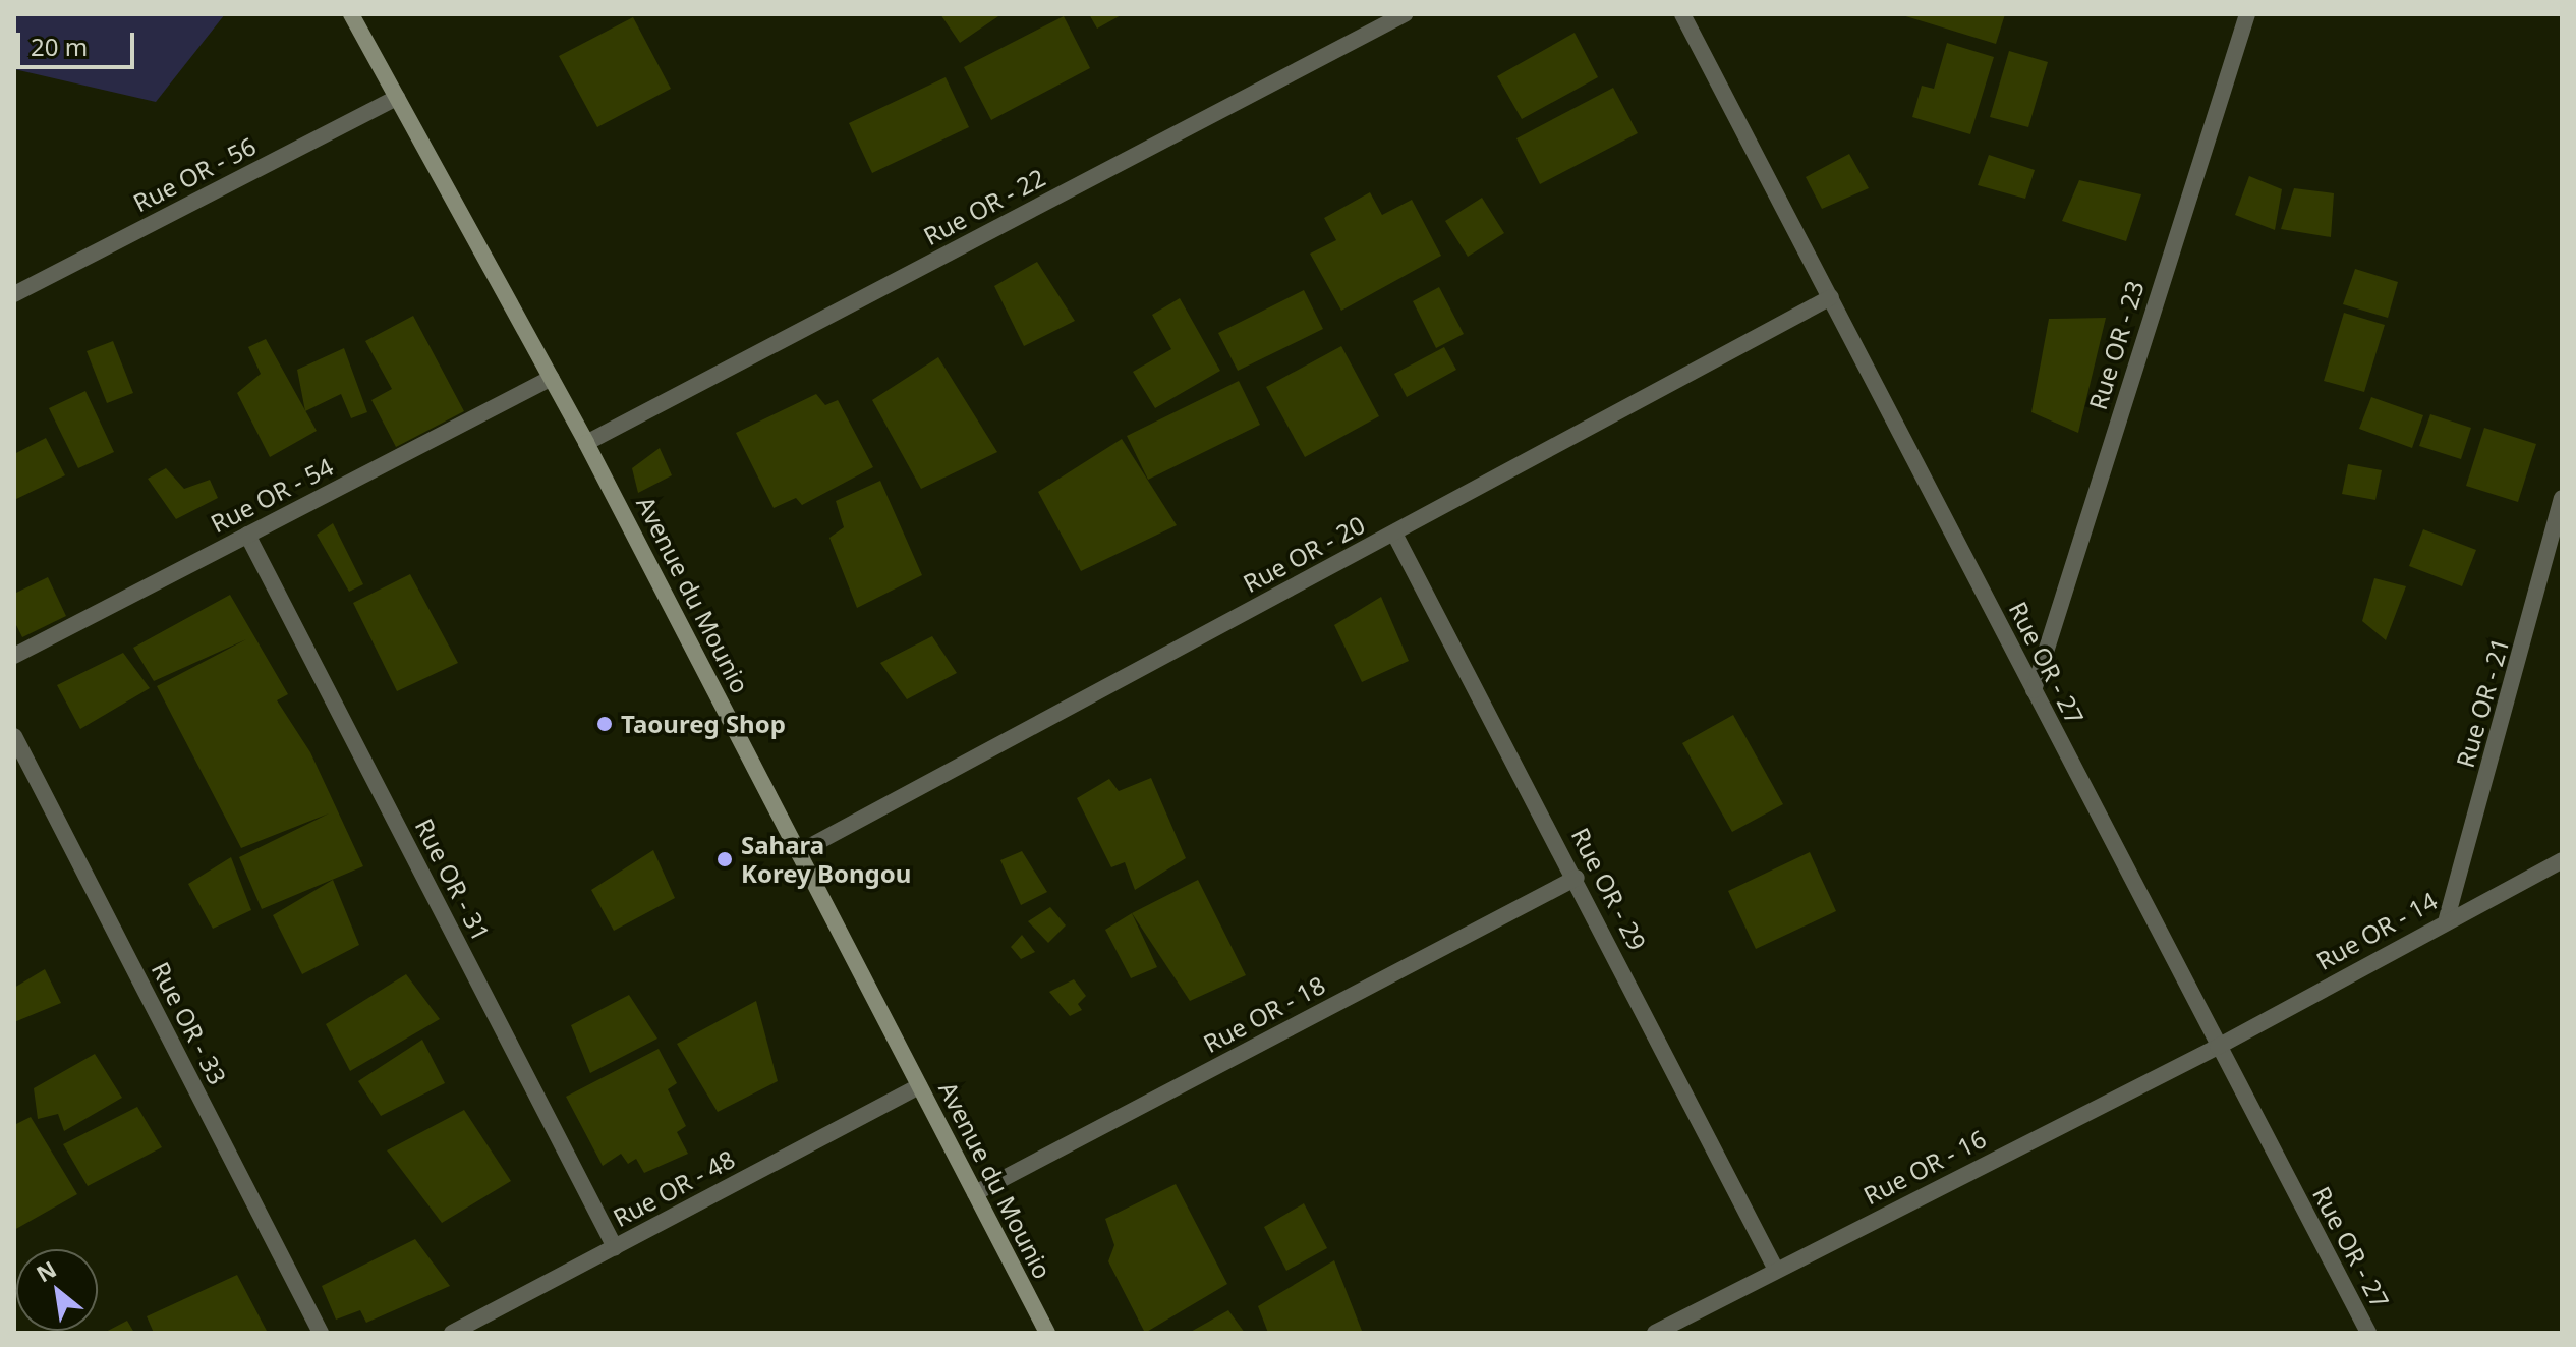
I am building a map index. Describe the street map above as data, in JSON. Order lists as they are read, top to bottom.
{
  "streets": {
    "street": [
      "Rue OR - 56",
      "Rue OR - 22",
      "Rue OR - 23",
      "Rue OR - 54",
      "Rue OR - 20",
      "Avenue du Mounio",
      "Rue OR - 27",
      "Rue OR - 21",
      "Rue OR - 31",
      "Rue OR - 29",
      "Rue OR - 14",
      "Rue OR - 18",
      "Rue OR - 33",
      "Rue OR - 16",
      "Rue OR - 48"
    ]
  },
  "crossings": [
    ["Rue OR - 56", "Avenue du Mounio"],
    ["Rue OR - 22", "Avenue du Mounio"],
    ["Rue OR - 23", "Rue OR - 27"],
    ["Rue OR - 54", "Avenue du Mounio"],
    ["Rue OR - 54", "Rue OR - 31"],
    ["Rue OR - 20", "Avenue du Mounio"],
    ["Rue OR - 20", "Rue OR - 27"],
    ["Rue OR - 20", "Rue OR - 29"],
    ["Avenue du Mounio", "Rue OR - 18"],
    ["Avenue du Mounio", "Rue OR - 48"],
    ["Rue OR - 27", "Rue OR - 14"],
    ["Rue OR - 27", "Rue OR - 16"],
    ["Rue OR - 21", "Rue OR - 14"],
    ["Rue OR - 31", "Rue OR - 48"],
    ["Rue OR - 29", "Rue OR - 18"],
    ["Rue OR - 29", "Rue OR - 16"],
    ["Rue OR - 14", "Rue OR - 16"]
  ],
  "places": ["Taoureg Shop", "Sahara Korey Bongou"],
  "scale_bar": "20 m",
  "north": "top left"
}
